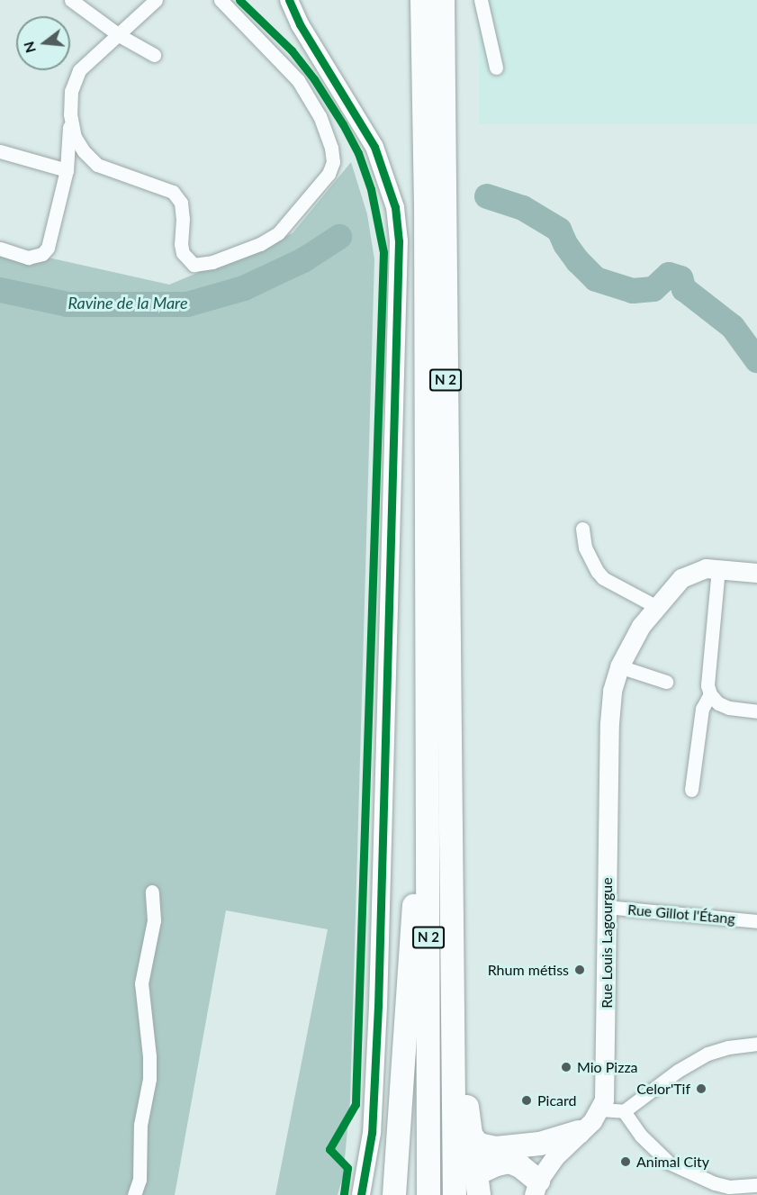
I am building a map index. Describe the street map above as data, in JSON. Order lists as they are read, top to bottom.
{
  "streets": {
    "highway": ["N 2"],
    "main road": ["Rue Louis Lagourgue"],
    "street": ["Rue Gillot l'Étang"]
  },
  "crossings": [
    ["Rue Gillot l'Étang", "Rue Louis Lagourgue"]
  ],
  "water": ["Ravine de la Mare"],
  "places": [
    "Rhum métiss",
    "Mio Pizza",
    "Celor'Tif",
    "Picard",
    "Animal City"
  ],
  "north": "left"
}
